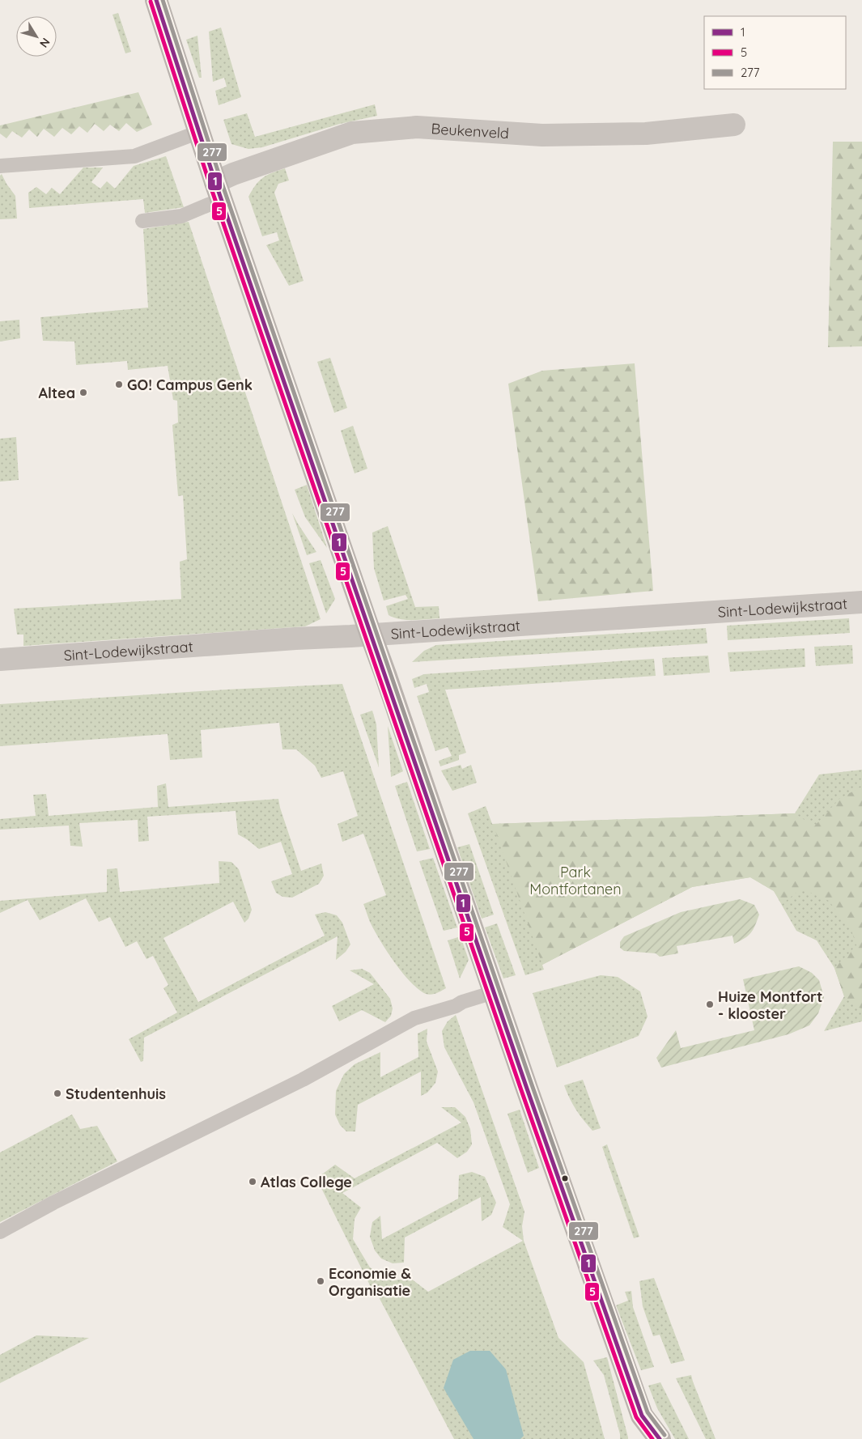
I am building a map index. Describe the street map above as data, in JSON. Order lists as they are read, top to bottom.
{
  "streets": {
    "street": ["Beukenveld", "Sint-Lodewijkstraat"]
  },
  "parks": ["Park Montfortanen"],
  "places": [
    "GO! Campus Genk",
    "Altea",
    "Huize Montfort - klooster",
    "Studentenhuis",
    "Atlas College",
    "Economie & Organisatie"
  ],
  "lines": ["transit line 1", "transit line 277", "transit line 5"],
  "legend": ["1", "5", "277"],
  "north": "bottom right"
}
